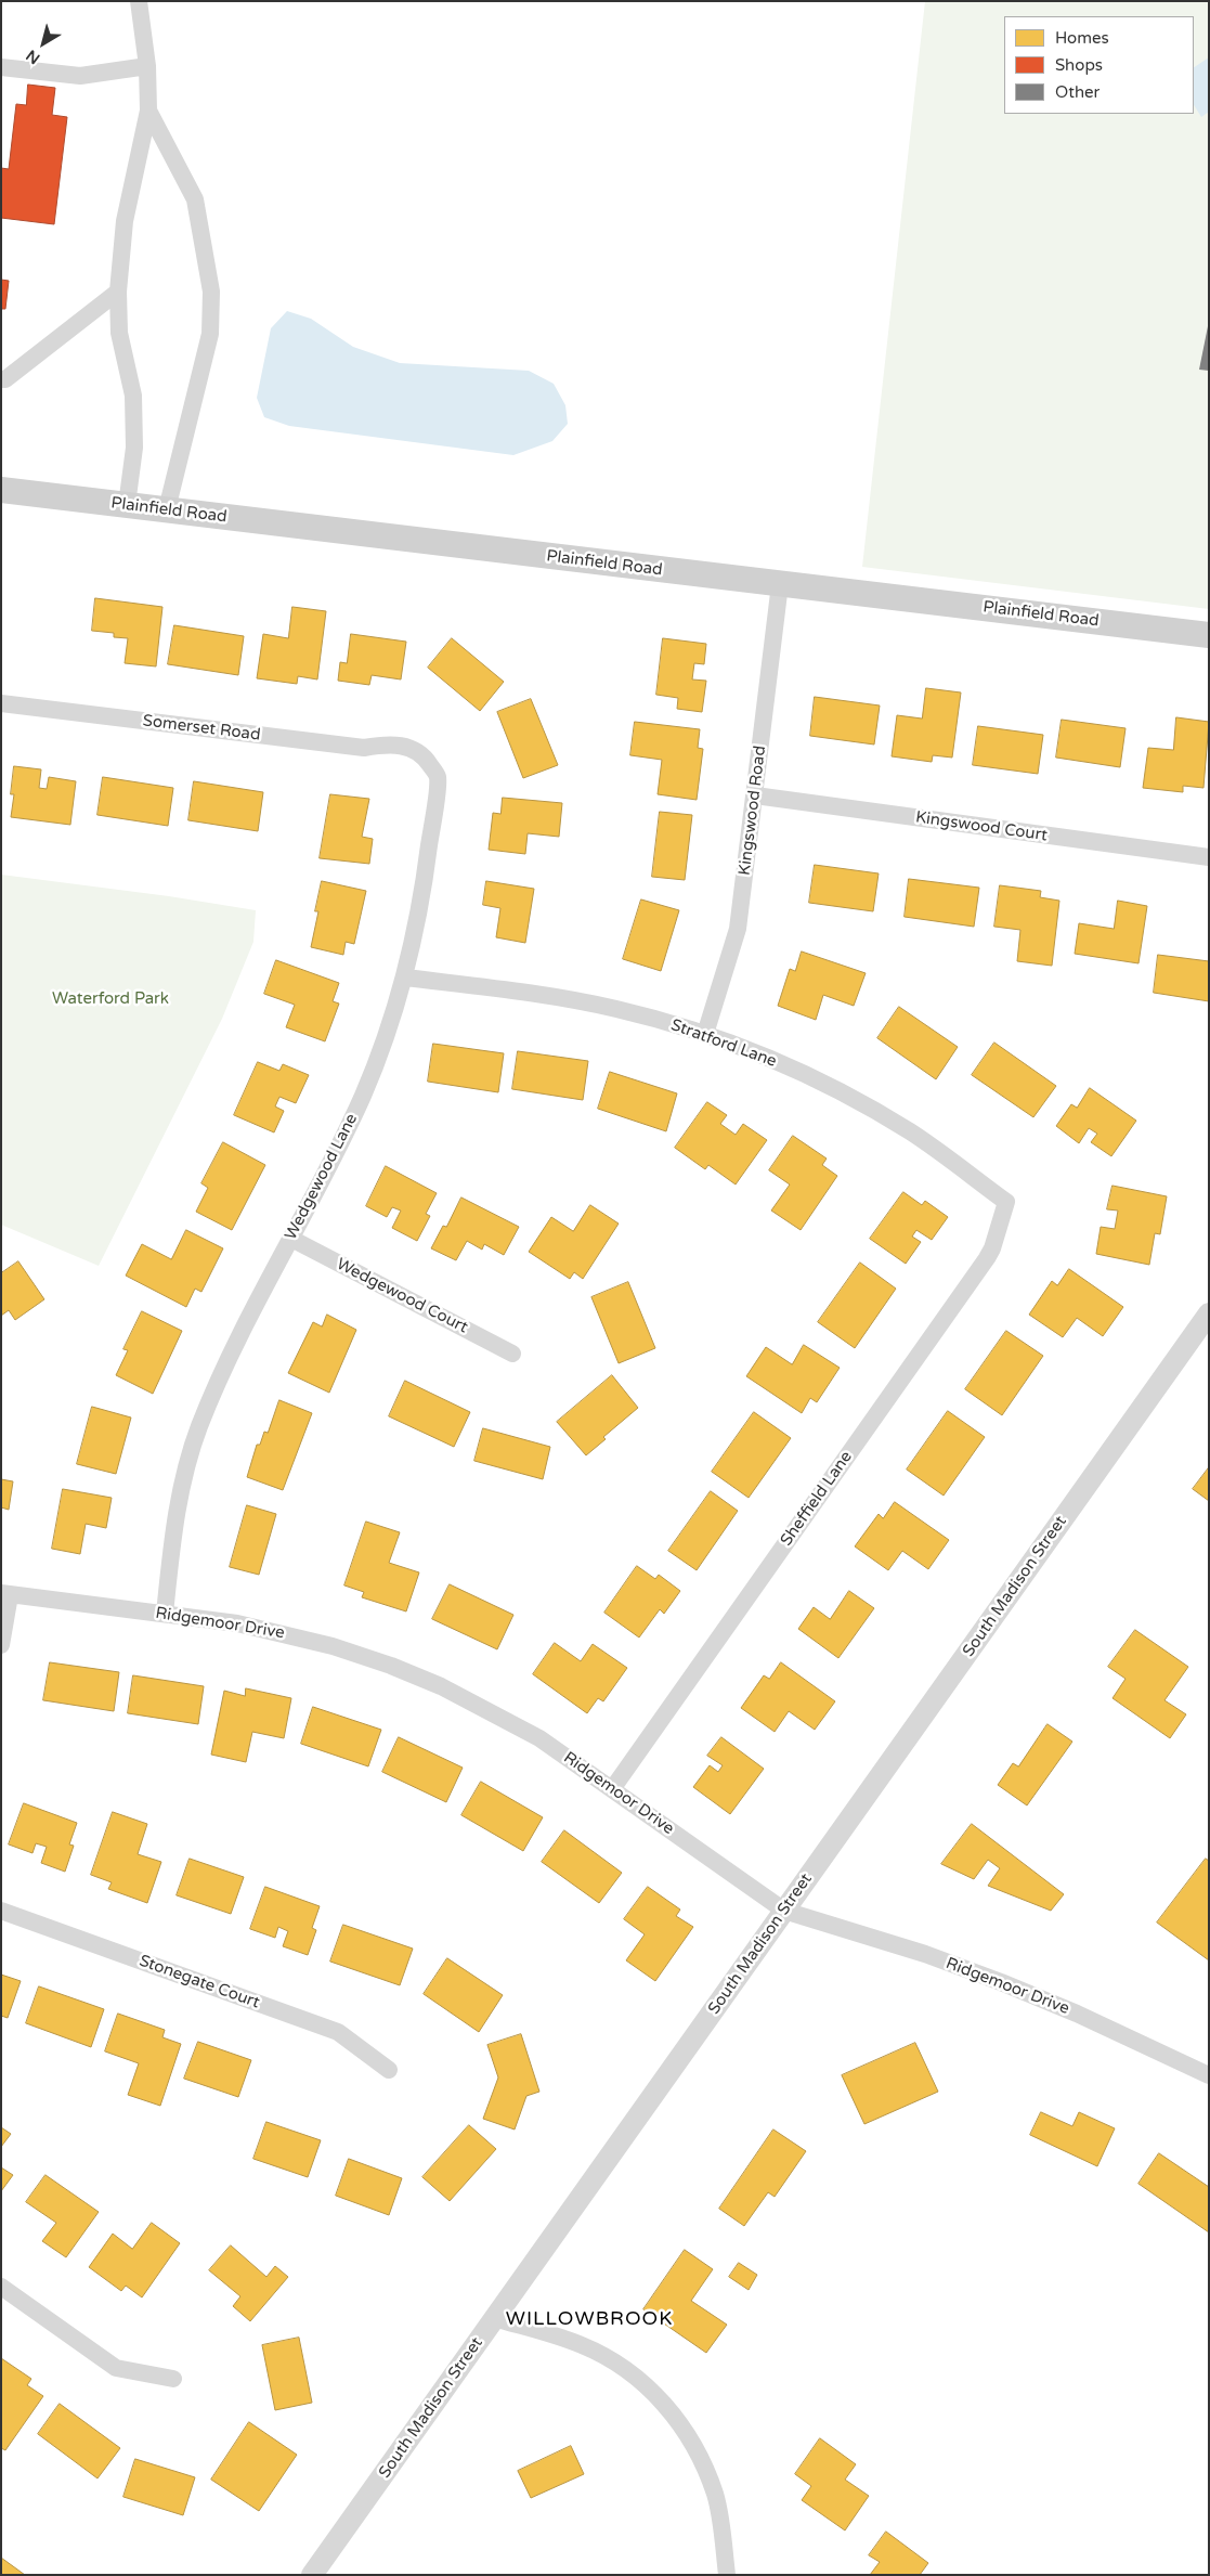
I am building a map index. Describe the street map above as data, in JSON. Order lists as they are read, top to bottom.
{
  "streets": {
    "main road": ["Plainfield Road"],
    "street": [
      "Somerset Road",
      "Kingswood Road",
      "Kingswood Court",
      "Stratford Lane",
      "Wedgewood Lane",
      "Wedgewood Court",
      "Sheffield Lane",
      "South Madison Street",
      "Ridgemoor Drive",
      "Stonegate Court"
    ]
  },
  "crossings": [
    ["Plainfield Road", "Kingswood Road"],
    ["Somerset Road", "Wedgewood Lane"],
    ["Kingswood Road", "Kingswood Court"],
    ["Kingswood Road", "Stratford Lane"],
    ["Stratford Lane", "Wedgewood Lane"],
    ["Stratford Lane", "Sheffield Lane"],
    ["Wedgewood Lane", "Wedgewood Court"],
    ["Wedgewood Lane", "Ridgemoor Drive"],
    ["Sheffield Lane", "Ridgemoor Drive"],
    ["South Madison Street", "Ridgemoor Drive"]
  ],
  "districts": ["WILLOWBROOK"],
  "parks": ["Waterford Park"],
  "legend": ["Homes", "Shops", "Other"],
  "north": "bottom left"
}
